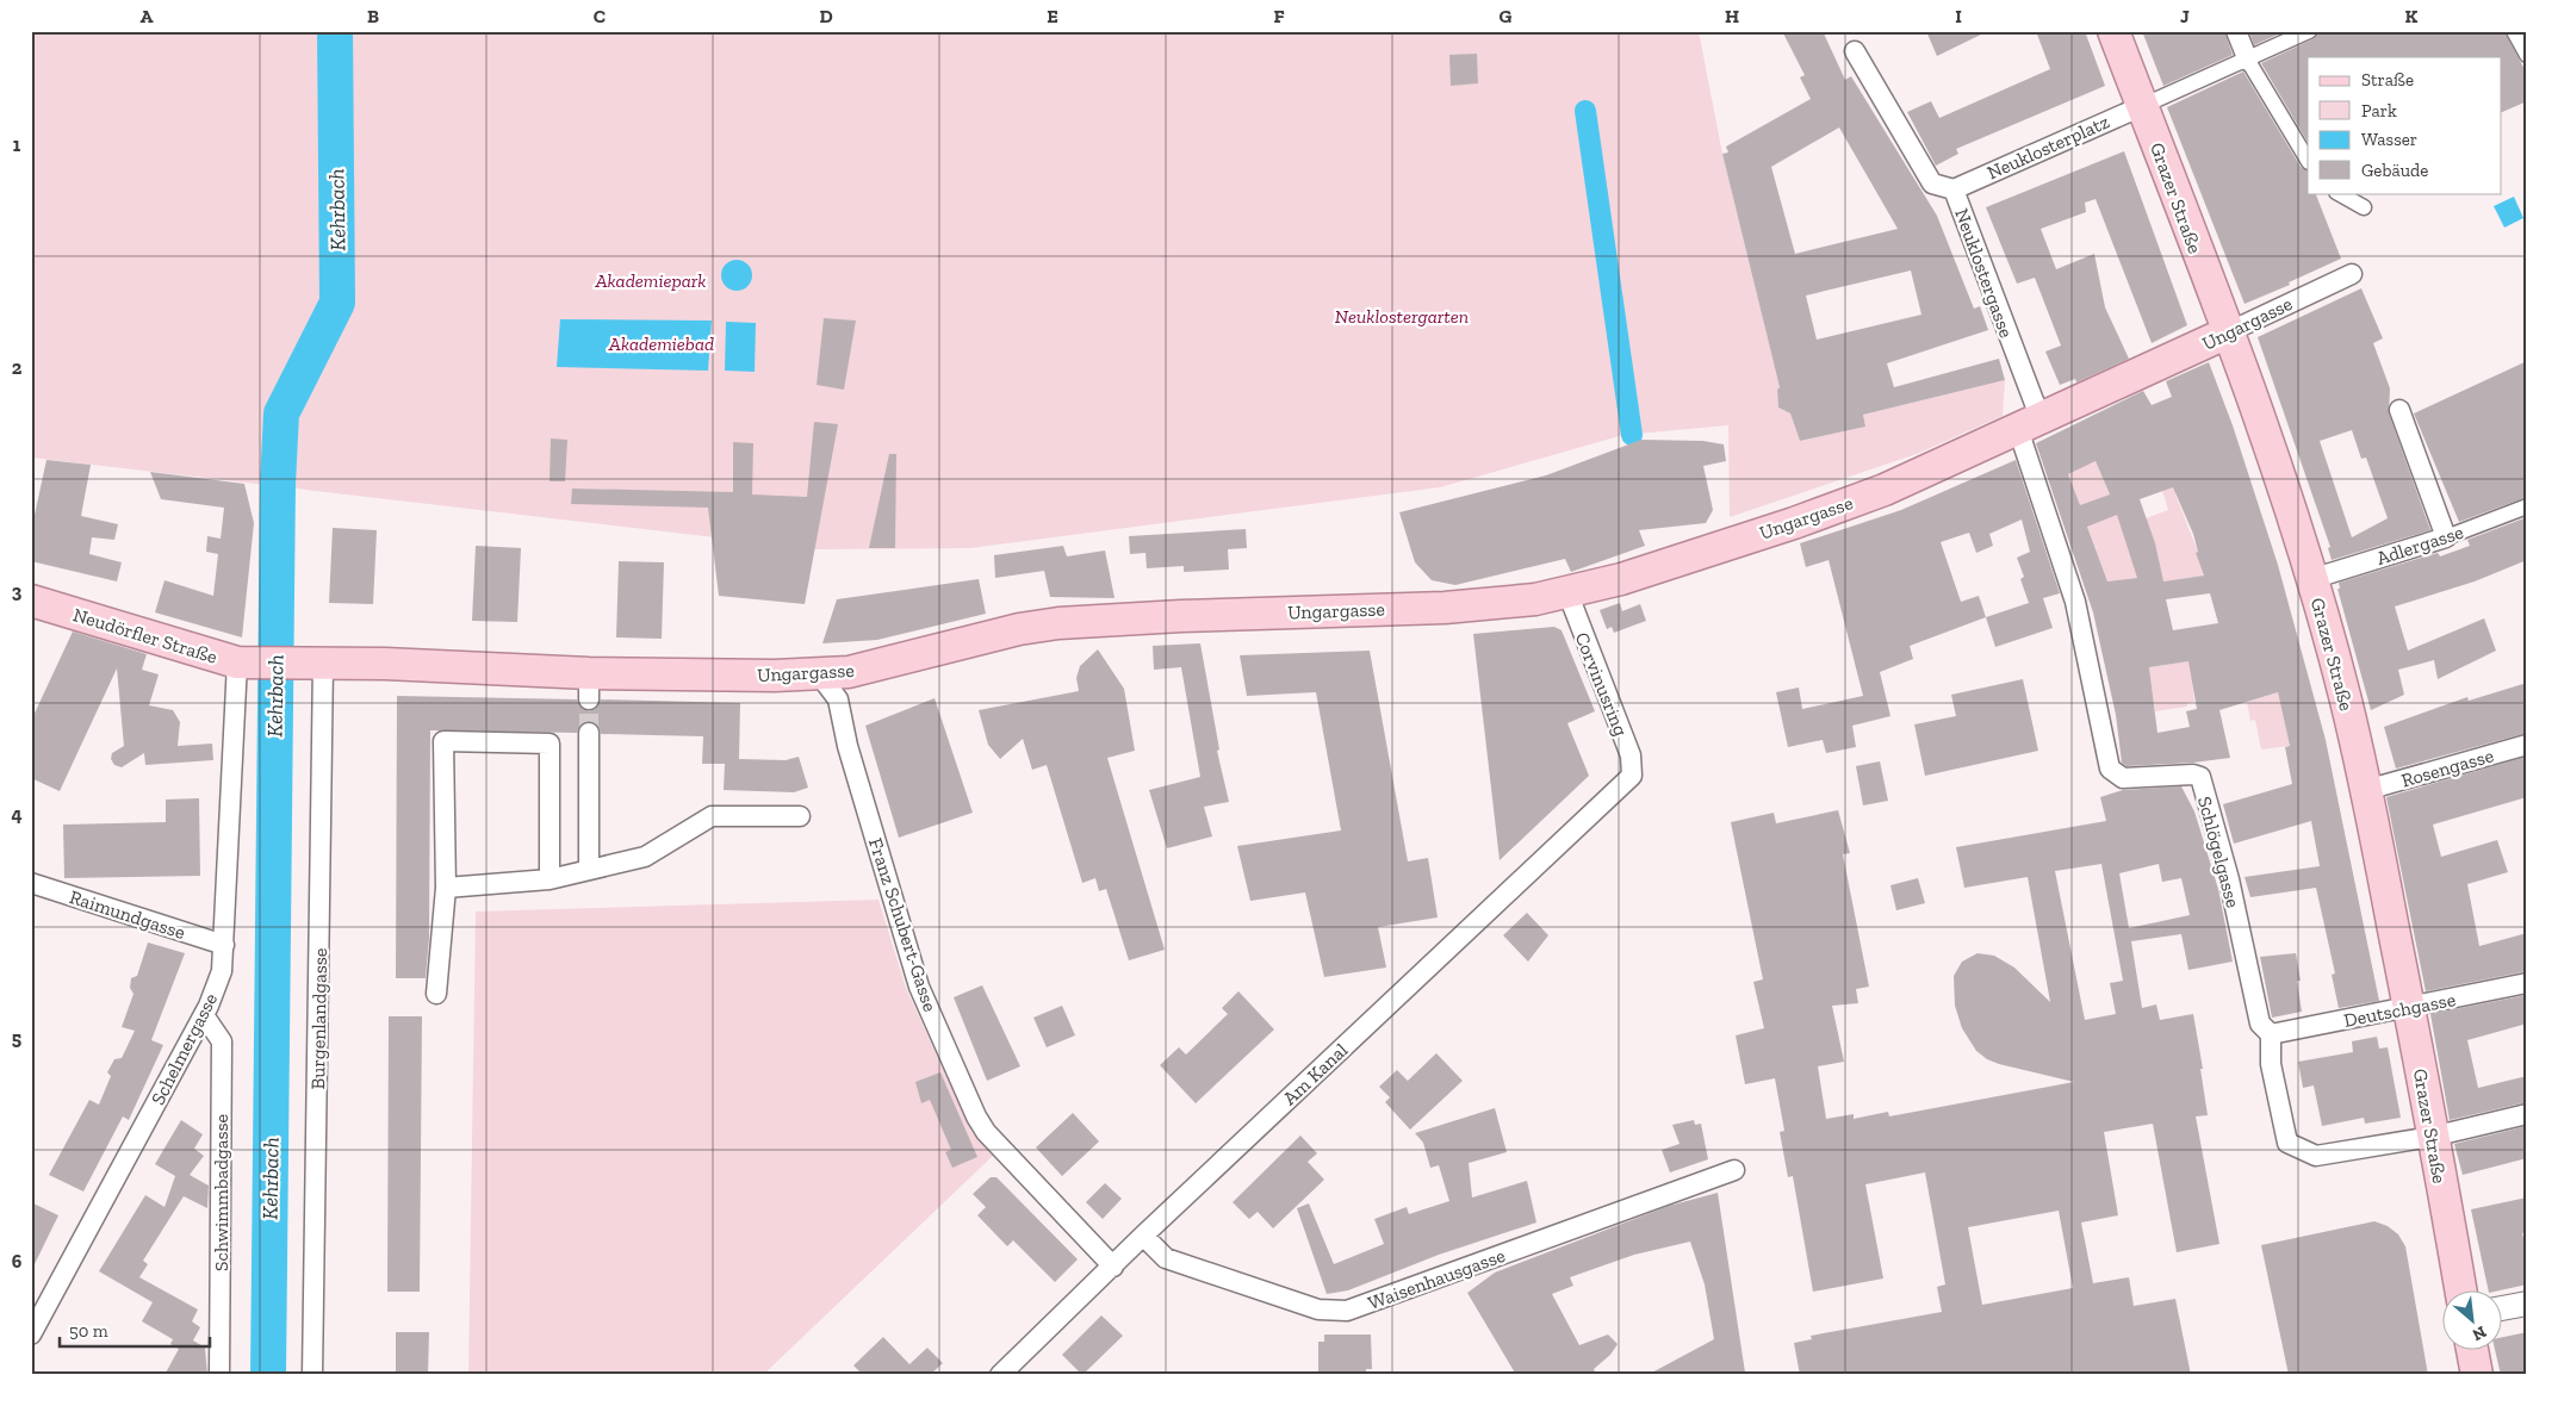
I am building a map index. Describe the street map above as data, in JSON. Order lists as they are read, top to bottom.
{
  "streets": {
    "main road": ["Grazer Straße", "Ungargasse", "Neudörfler Straße"],
    "street": [
      "Neuklosterplatz",
      "Neuklostergasse",
      "Adlergasse",
      "Corvinusring",
      "Rosengasse",
      "Schlögelgasse",
      "Raimundgasse",
      "Franz Schubert-Gasse",
      "Deutschgasse",
      "Burgenlandgasse",
      "Schelmergasse",
      "Am Kanal",
      "Schwimmbadgasse",
      "Waisenhausgasse"
    ]
  },
  "crossings": [
    ["Neuklosterplatz", "Grazer Straße"],
    ["Neuklosterplatz", "Neuklostergasse"],
    ["Grazer Straße", "Ungargasse"],
    ["Grazer Straße", "Adlergasse"],
    ["Grazer Straße", "Rosengasse"],
    ["Grazer Straße", "Schlögelgasse"],
    ["Grazer Straße", "Deutschgasse"],
    ["Neuklostergasse", "Ungargasse"],
    ["Neuklostergasse", "Schlögelgasse"],
    ["Ungargasse", "Neudörfler Straße"],
    ["Ungargasse", "Corvinusring"],
    ["Ungargasse", "Schlögelgasse"],
    ["Ungargasse", "Franz Schubert-Gasse"],
    ["Ungargasse", "Burgenlandgasse"],
    ["Ungargasse", "Schelmergasse"],
    ["Neudörfler Straße", "Schelmergasse"],
    ["Corvinusring", "Am Kanal"],
    ["Schlögelgasse", "Deutschgasse"],
    ["Raimundgasse", "Schelmergasse"],
    ["Franz Schubert-Gasse", "Am Kanal"],
    ["Schelmergasse", "Schwimmbadgasse"],
    ["Am Kanal", "Waisenhausgasse"]
  ],
  "water": ["Kehrbach"],
  "parks": ["Akademiepark", "Neuklostergarten", "Akademiebad"],
  "legend": [
    "Straße",
    "Park",
    "Wasser",
    "Gebäude"
  ],
  "scale_bar": "50 m",
  "north": "bottom right",
  "grid": {
    "columns": [
      "A",
      "B",
      "C",
      "D",
      "E",
      "F",
      "G",
      "H",
      "I",
      "J",
      "K"
    ],
    "rows": [
      "1",
      "2",
      "3",
      "4",
      "5",
      "6"
    ]
  }
}
